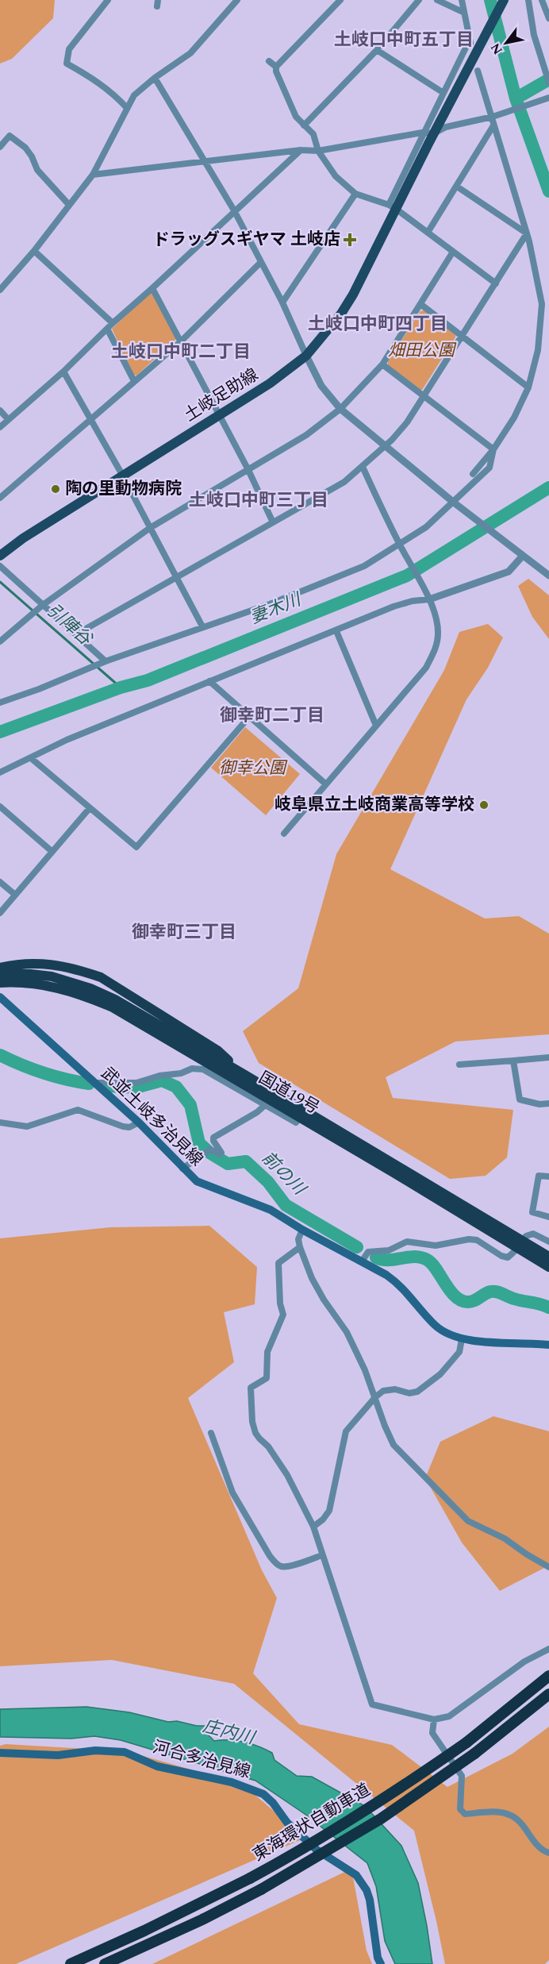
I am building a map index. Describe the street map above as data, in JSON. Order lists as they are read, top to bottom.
{
  "streets": {
    "highway": ["国道19号", "東海環状自動車道"],
    "main road": ["土岐足助線", "武並土岐多治見線", "河合多治見線"]
  },
  "districts": [
    "土岐口中町五丁目",
    "土岐口中町四丁目",
    "土岐口中町二丁目",
    "土岐口中町三丁目",
    "御幸町二丁目",
    "御幸町三丁目"
  ],
  "water": [
    "妻木川",
    "引陣谷",
    "前の川",
    "庄内川"
  ],
  "parks": ["畑田公園", "御幸公園"],
  "places": {
    "health": ["ドラッグスギヤマ 土岐店"],
    "other": ["陶の里動物病院", "岐阜県立土岐商業高等学校"]
  },
  "north": "bottom left"
}
